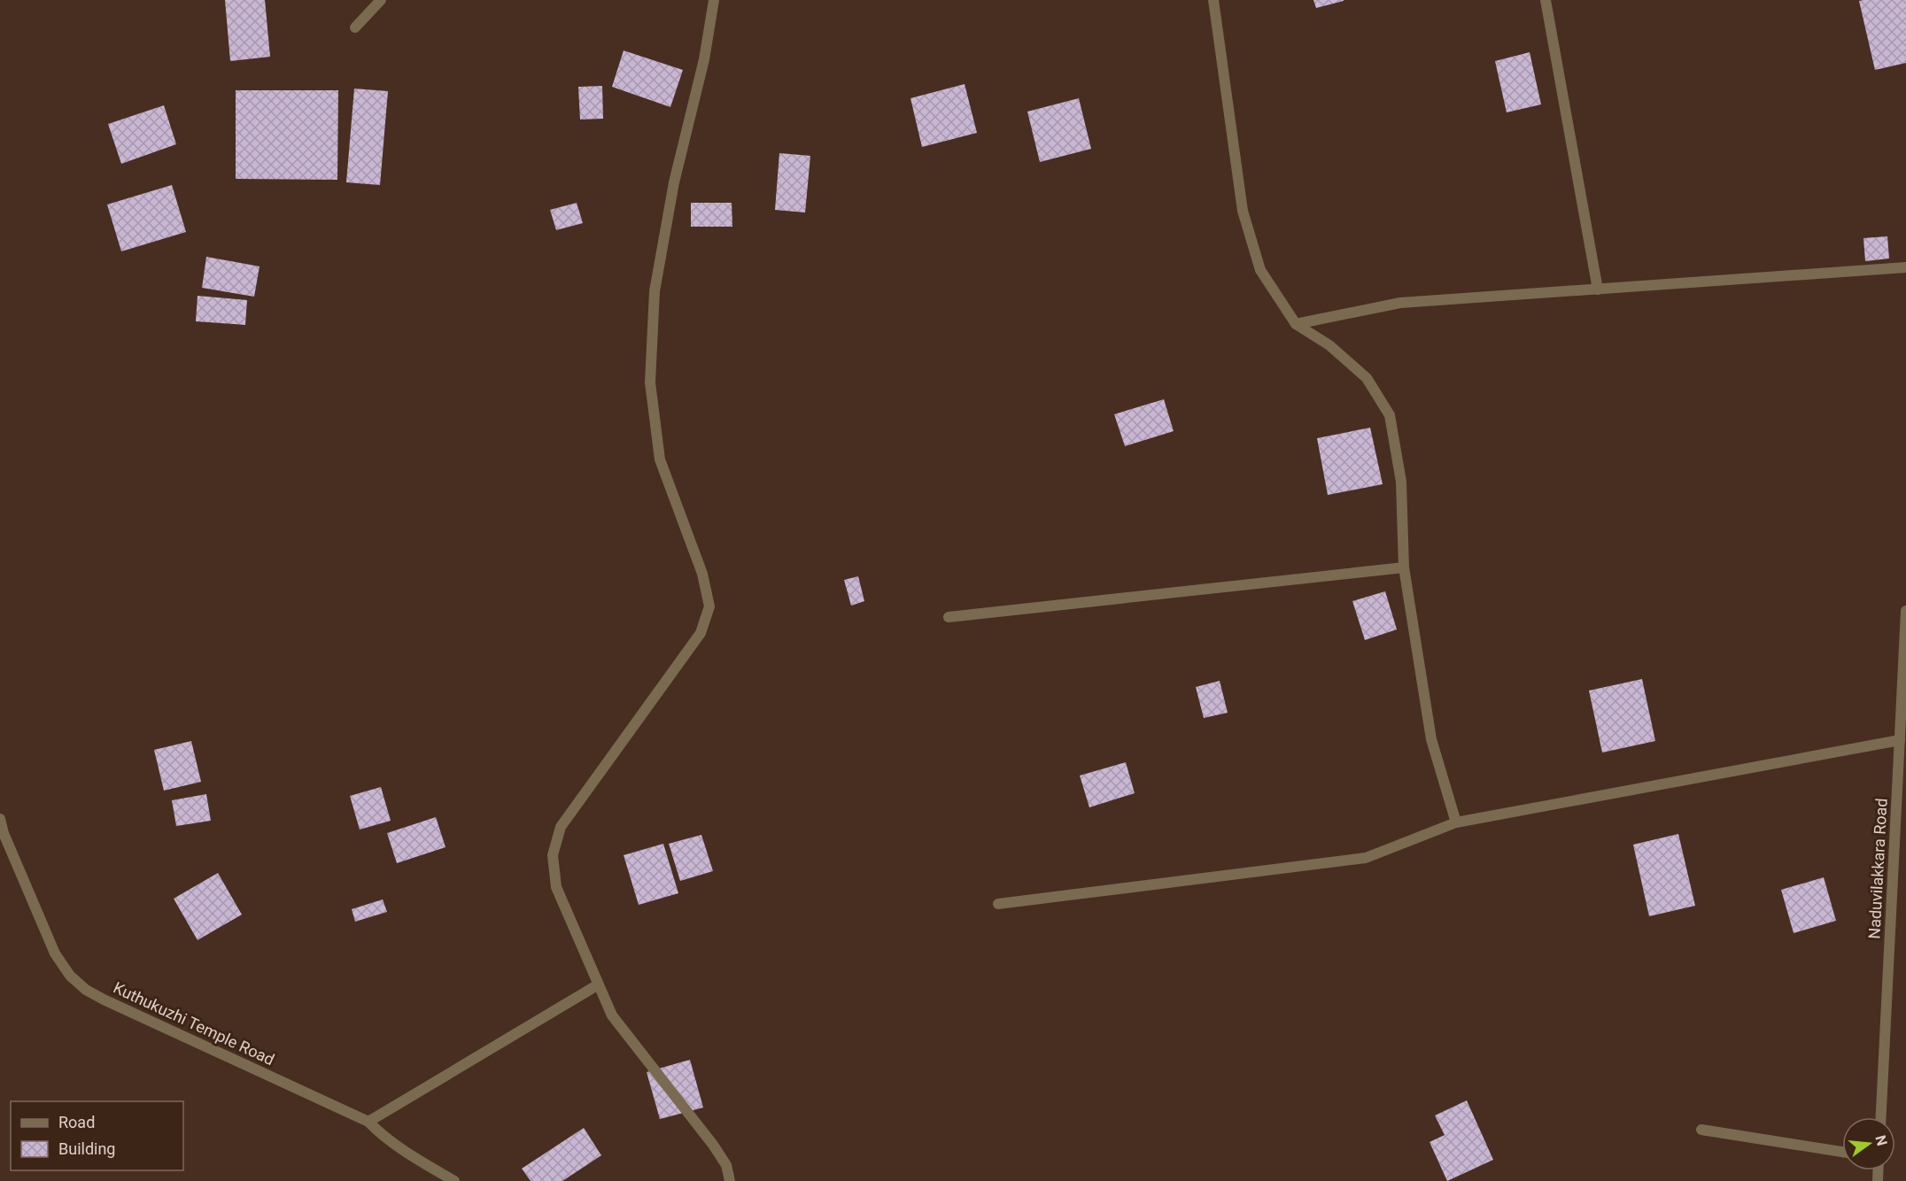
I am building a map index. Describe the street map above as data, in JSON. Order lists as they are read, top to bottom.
{
  "streets": {
    "street": ["Naduvilakkara Road", "Kuthukuzhi Temple Road"]
  },
  "legend": ["Road", "Building"],
  "north": "right"
}
